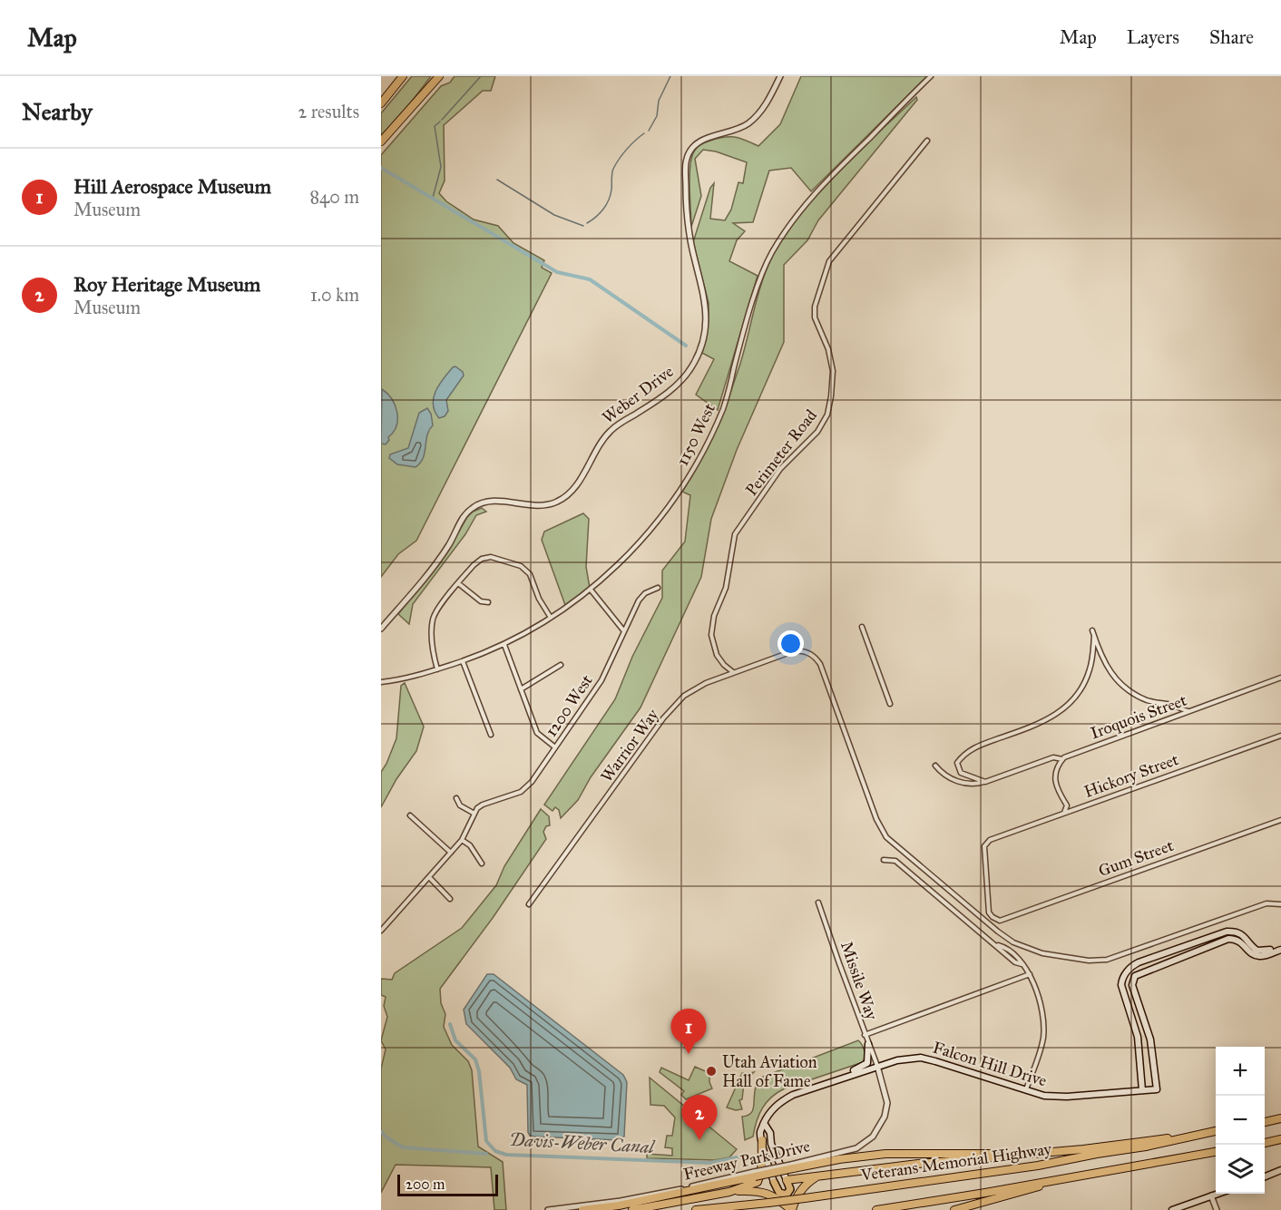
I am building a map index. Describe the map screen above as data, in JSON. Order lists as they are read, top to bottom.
{
  "streets": {
    "highway": ["Veterans Memorial Highway"],
    "main road": ["Falcon Hill Drive"],
    "street": [
      "Weber Drive",
      "1150 West",
      "Perimeter Road",
      "1200 West",
      "Iroquois Street",
      "Warrior Way",
      "Hickory Street",
      "Gum Street",
      "Missile Way",
      "Freeway Park Drive"
    ]
  },
  "crossings": [
    ["Perimeter Road", "Warrior Way"],
    ["Hickory Street", "Gum Street"],
    ["Missile Way", "Falcon Hill Drive"],
    ["Missile Way", "Freeway Park Drive"],
    ["Falcon Hill Drive", "Freeway Park Drive"]
  ],
  "water": ["Davis-Weber Canal"],
  "places": ["Utah Aviation Hall of Fame"],
  "scale_bar": "200 m",
  "page": {
    "header": "Map",
    "nav": ["Map", "Layers", "Share"],
    "heading": ["Nearby", "2 results"],
    "list": [
      {
        "mark": "1",
        "name": "Hill Aerospace Museum",
        "note": "Museum",
        "value": "840 m"
      },
      {
        "mark": "2",
        "name": "Roy Heritage Museum",
        "note": "Museum",
        "value": "1.0 km"
      }
    ],
    "pins": ["1", "2"],
    "map_buttons": ["+", "−"],
    "scale": "200 m"
  }
}
